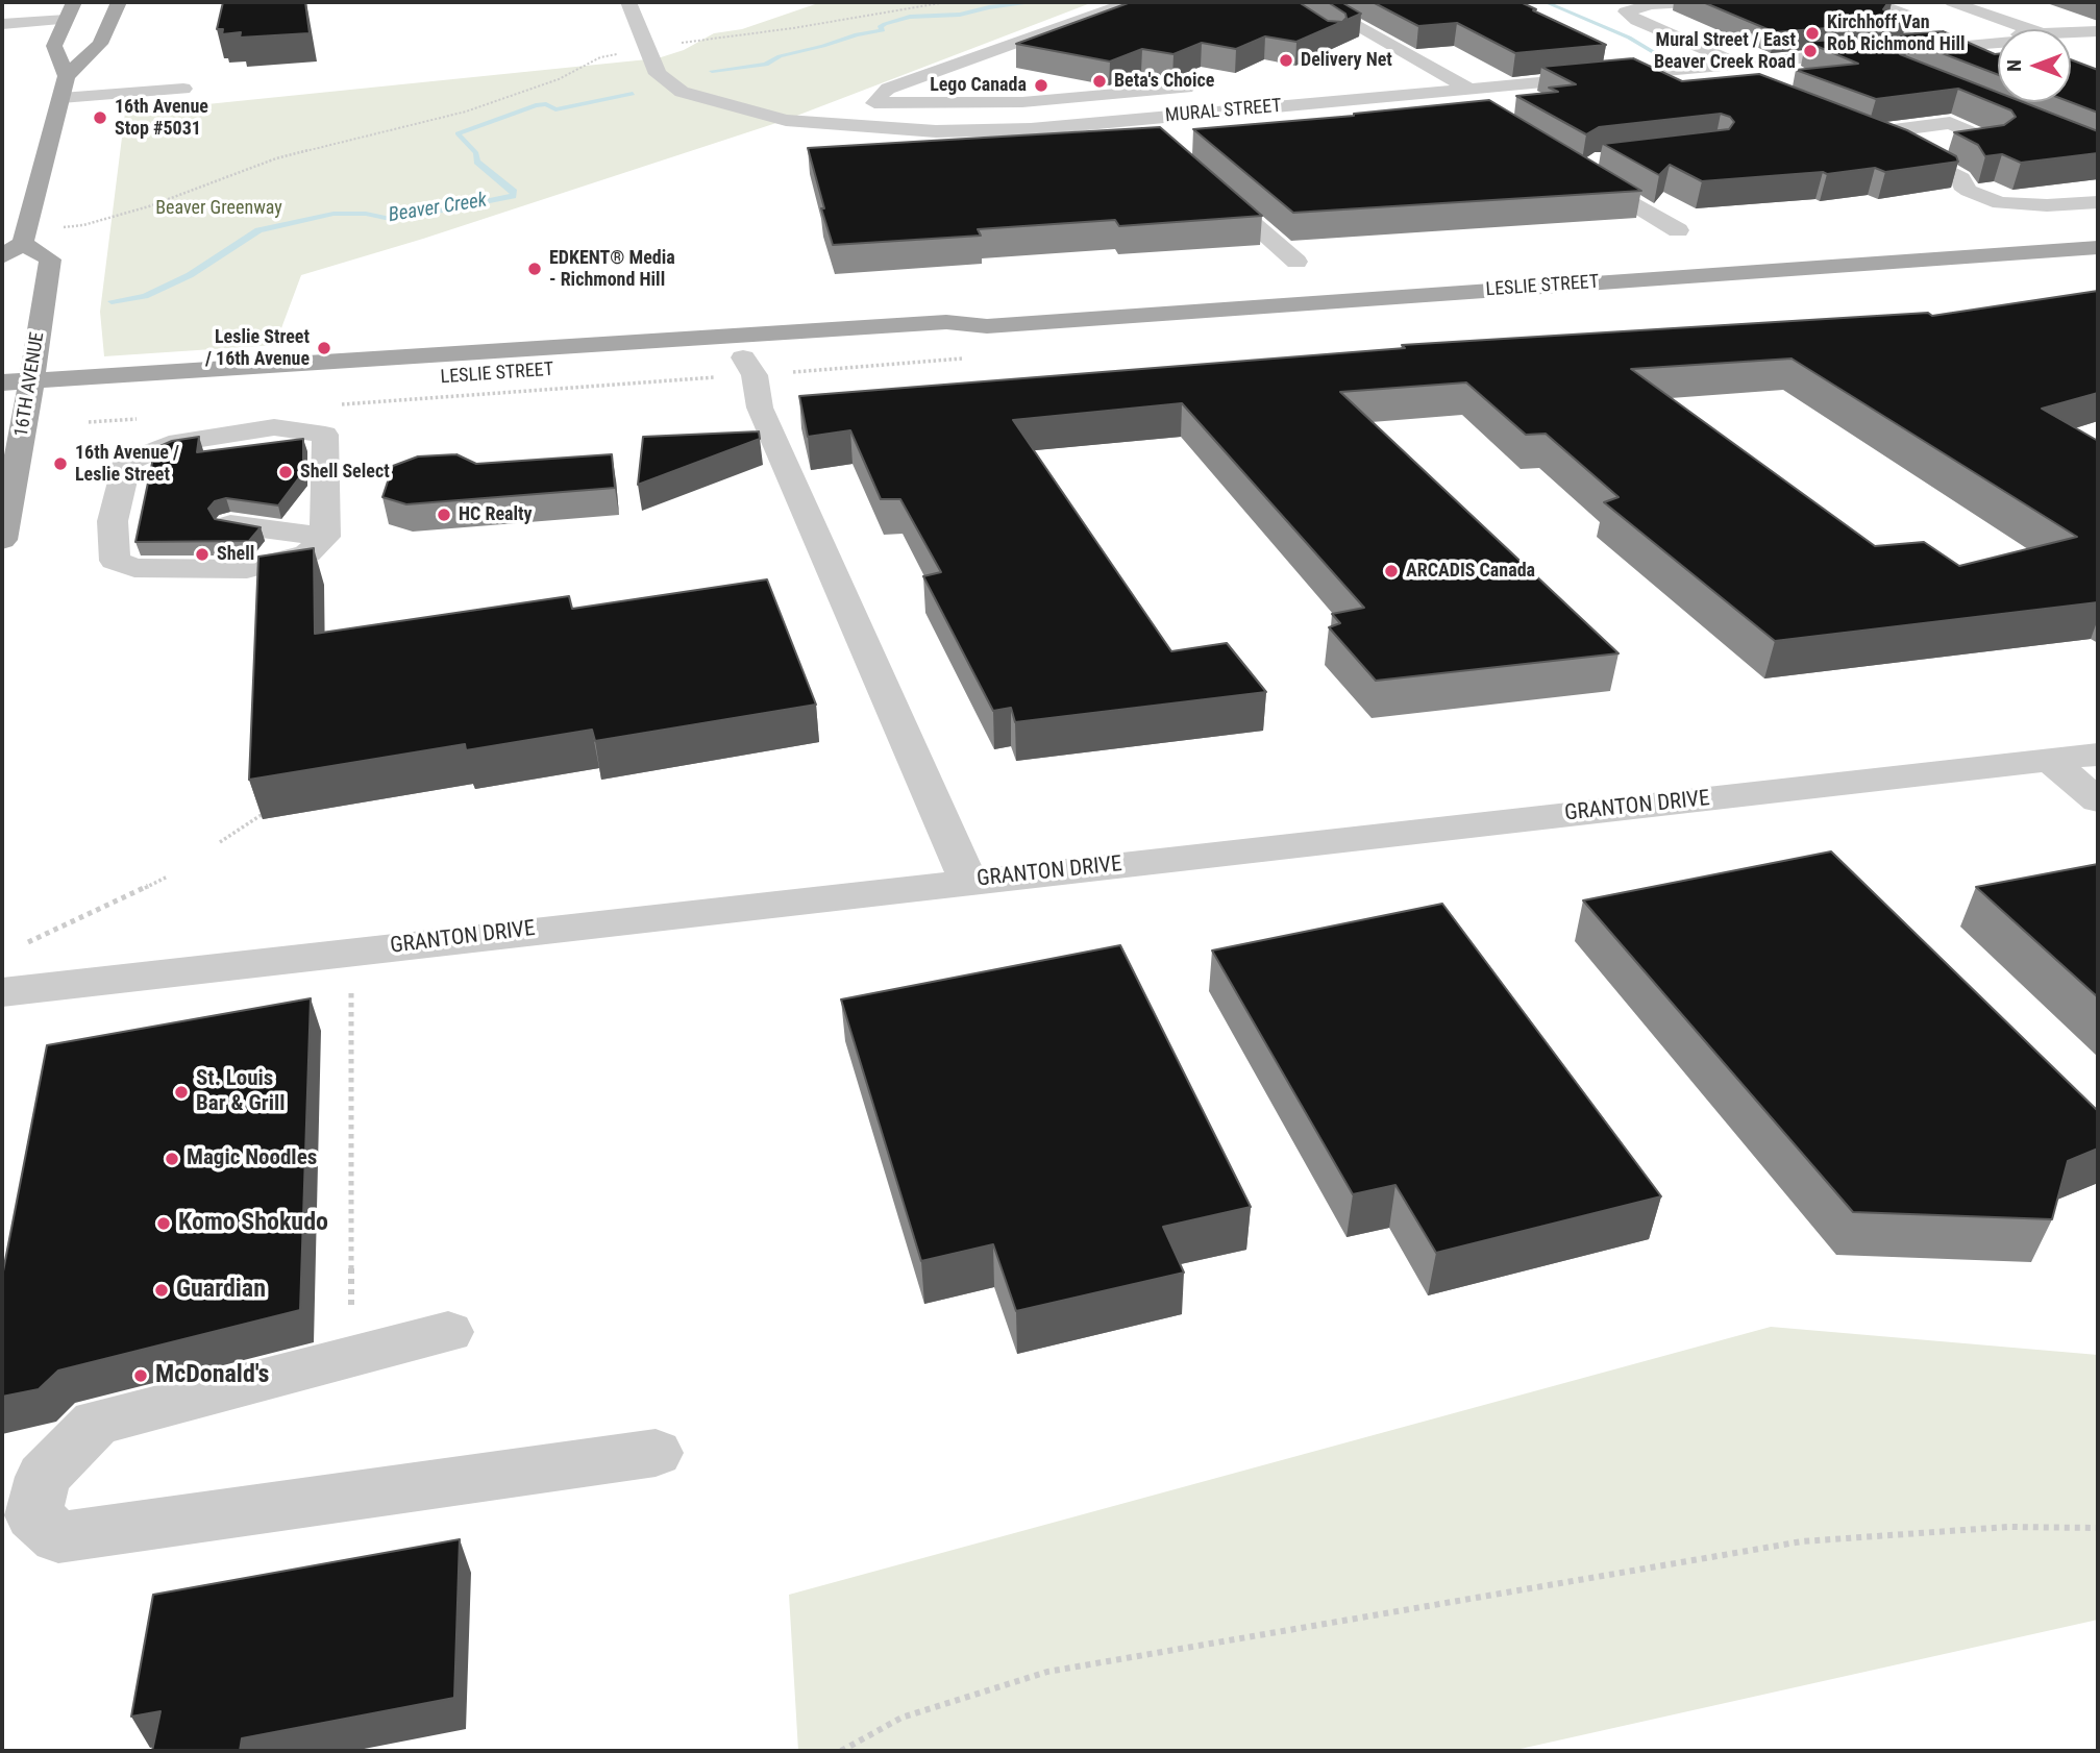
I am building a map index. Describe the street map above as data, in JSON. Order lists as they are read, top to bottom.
{
  "streets": {
    "main road": ["LESLIE STREET", "16TH AVENUE"],
    "street": ["MURAL STREET", "GRANTON DRIVE"]
  },
  "crossings": [
    ["LESLIE STREET", "16TH AVENUE"]
  ],
  "water": ["Beaver Creek"],
  "parks": ["Beaver Greenway"],
  "places": [
    "Kirchhoff Van Rob Richmond Hill",
    "Mural Street / East Beaver Creek Road",
    "Delivery Net",
    "Beta's Choice",
    "Lego Canada",
    "16th Avenue Stop #5031",
    "EDKENT® Media - Richmond Hill",
    "Leslie Street / 16th Avenue",
    "16th Avenue / Leslie Street",
    "Shell Select",
    "HC Realty",
    "Shell",
    "ARCADIS Canada",
    "St. Louis Bar & Grill",
    "Magic Noodles",
    "Komo Shokudo",
    "Guardian",
    "McDonald's"
  ],
  "north": "left"
}
